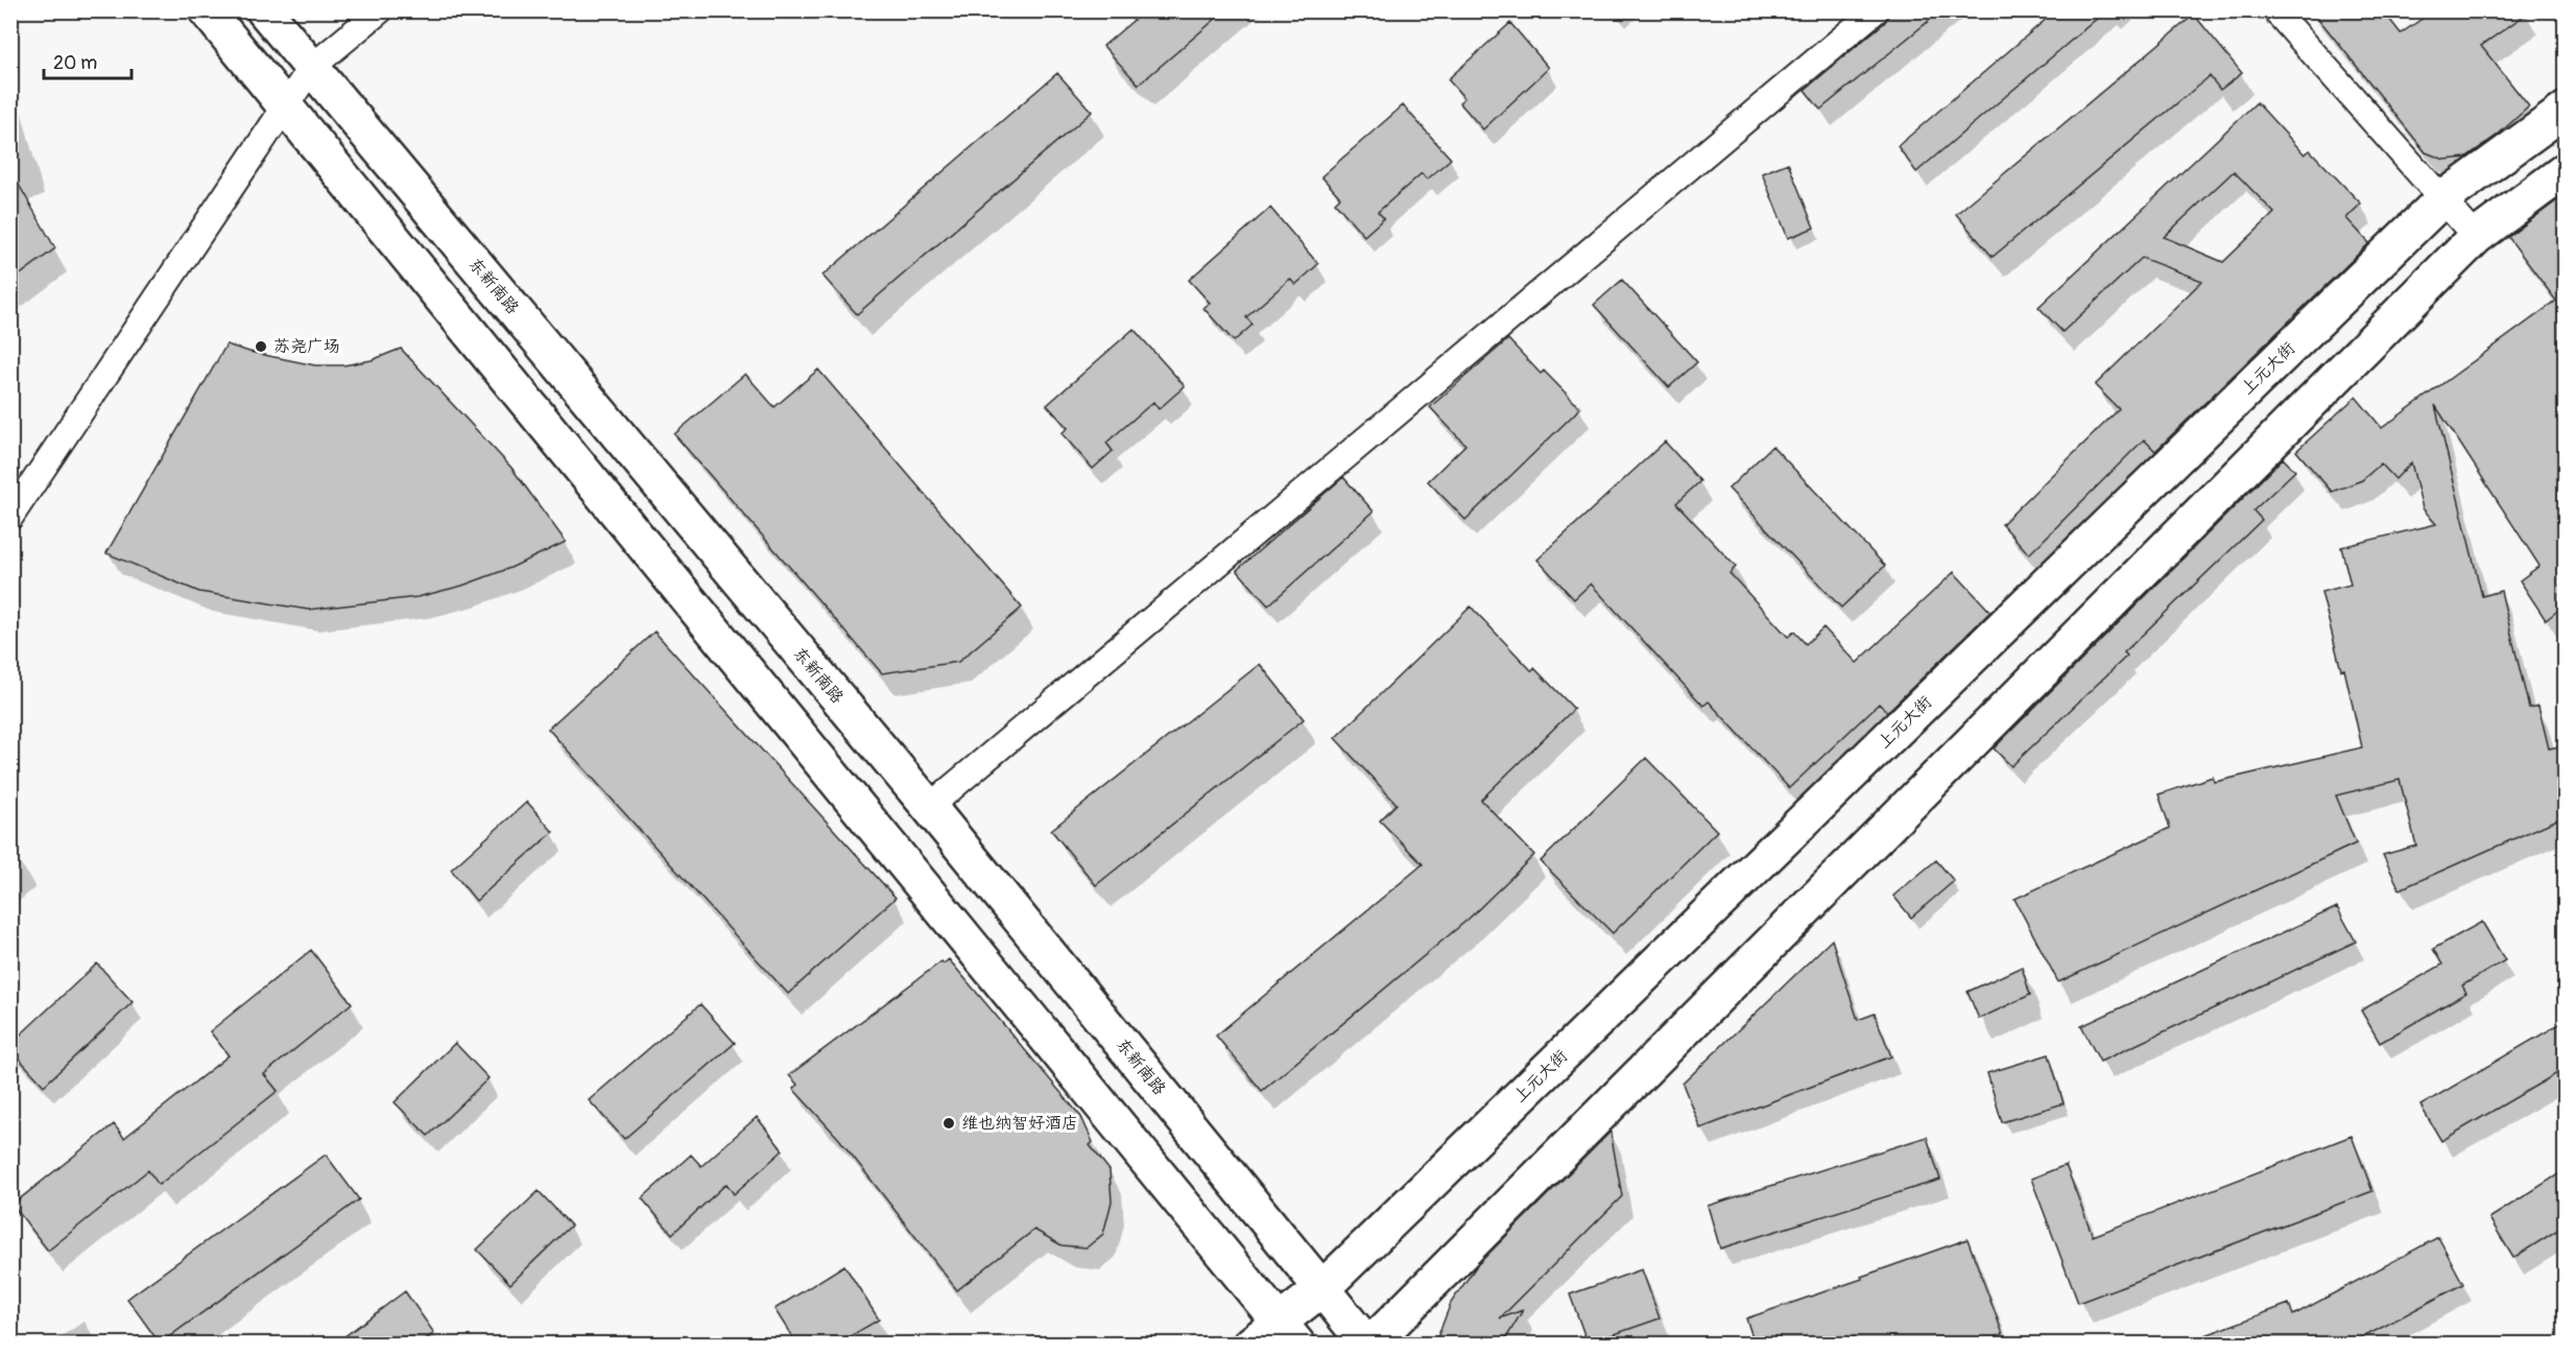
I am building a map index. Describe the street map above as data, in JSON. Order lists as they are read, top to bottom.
{
  "streets": {
    "main road": ["东新南路", "上元大街"]
  },
  "crossings": [
    ["东新南路", "上元大街"]
  ],
  "places": ["苏尧广场", "维也纳智好酒店"],
  "scale_bar": "20 m"
}
